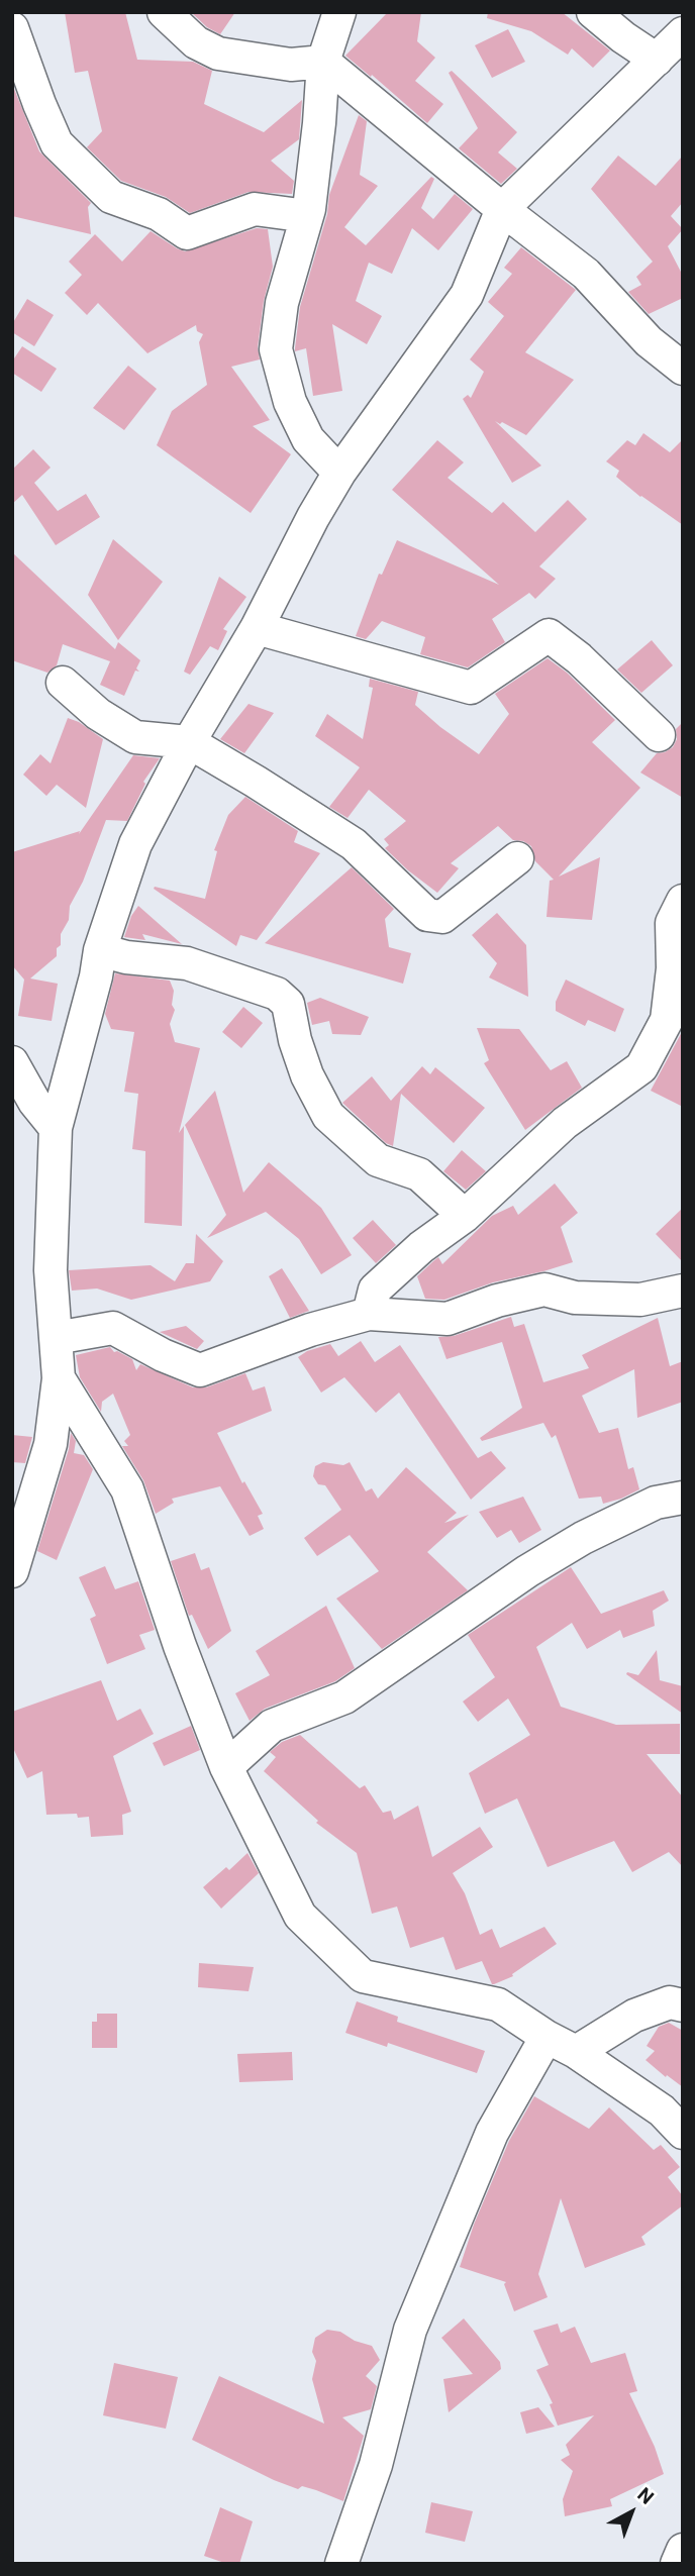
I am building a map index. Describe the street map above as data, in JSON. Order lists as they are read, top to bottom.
{
  "north": "top right"
}
